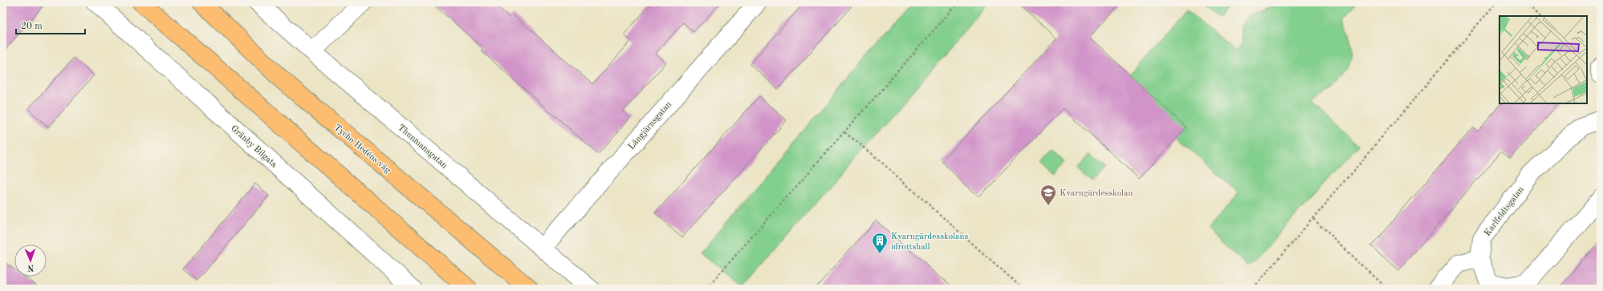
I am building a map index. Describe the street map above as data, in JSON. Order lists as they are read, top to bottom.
{
  "streets": {
    "main road": ["Tycho Hedéns väg"],
    "street": [
      "Långjärnsgatan",
      "Gränby Bilgata",
      "Thunmansgatan",
      "Karlfeldtsgatan"
    ]
  },
  "crossings": [
    ["Långjärnsgatan", "Thunmansgatan"]
  ],
  "places": {
    "school or university": ["Kvarngärdesskolan"],
    "building": ["Kvarngärdesskolans idrottshall"]
  },
  "scale_bar": "20 m",
  "north": "bottom"
}
